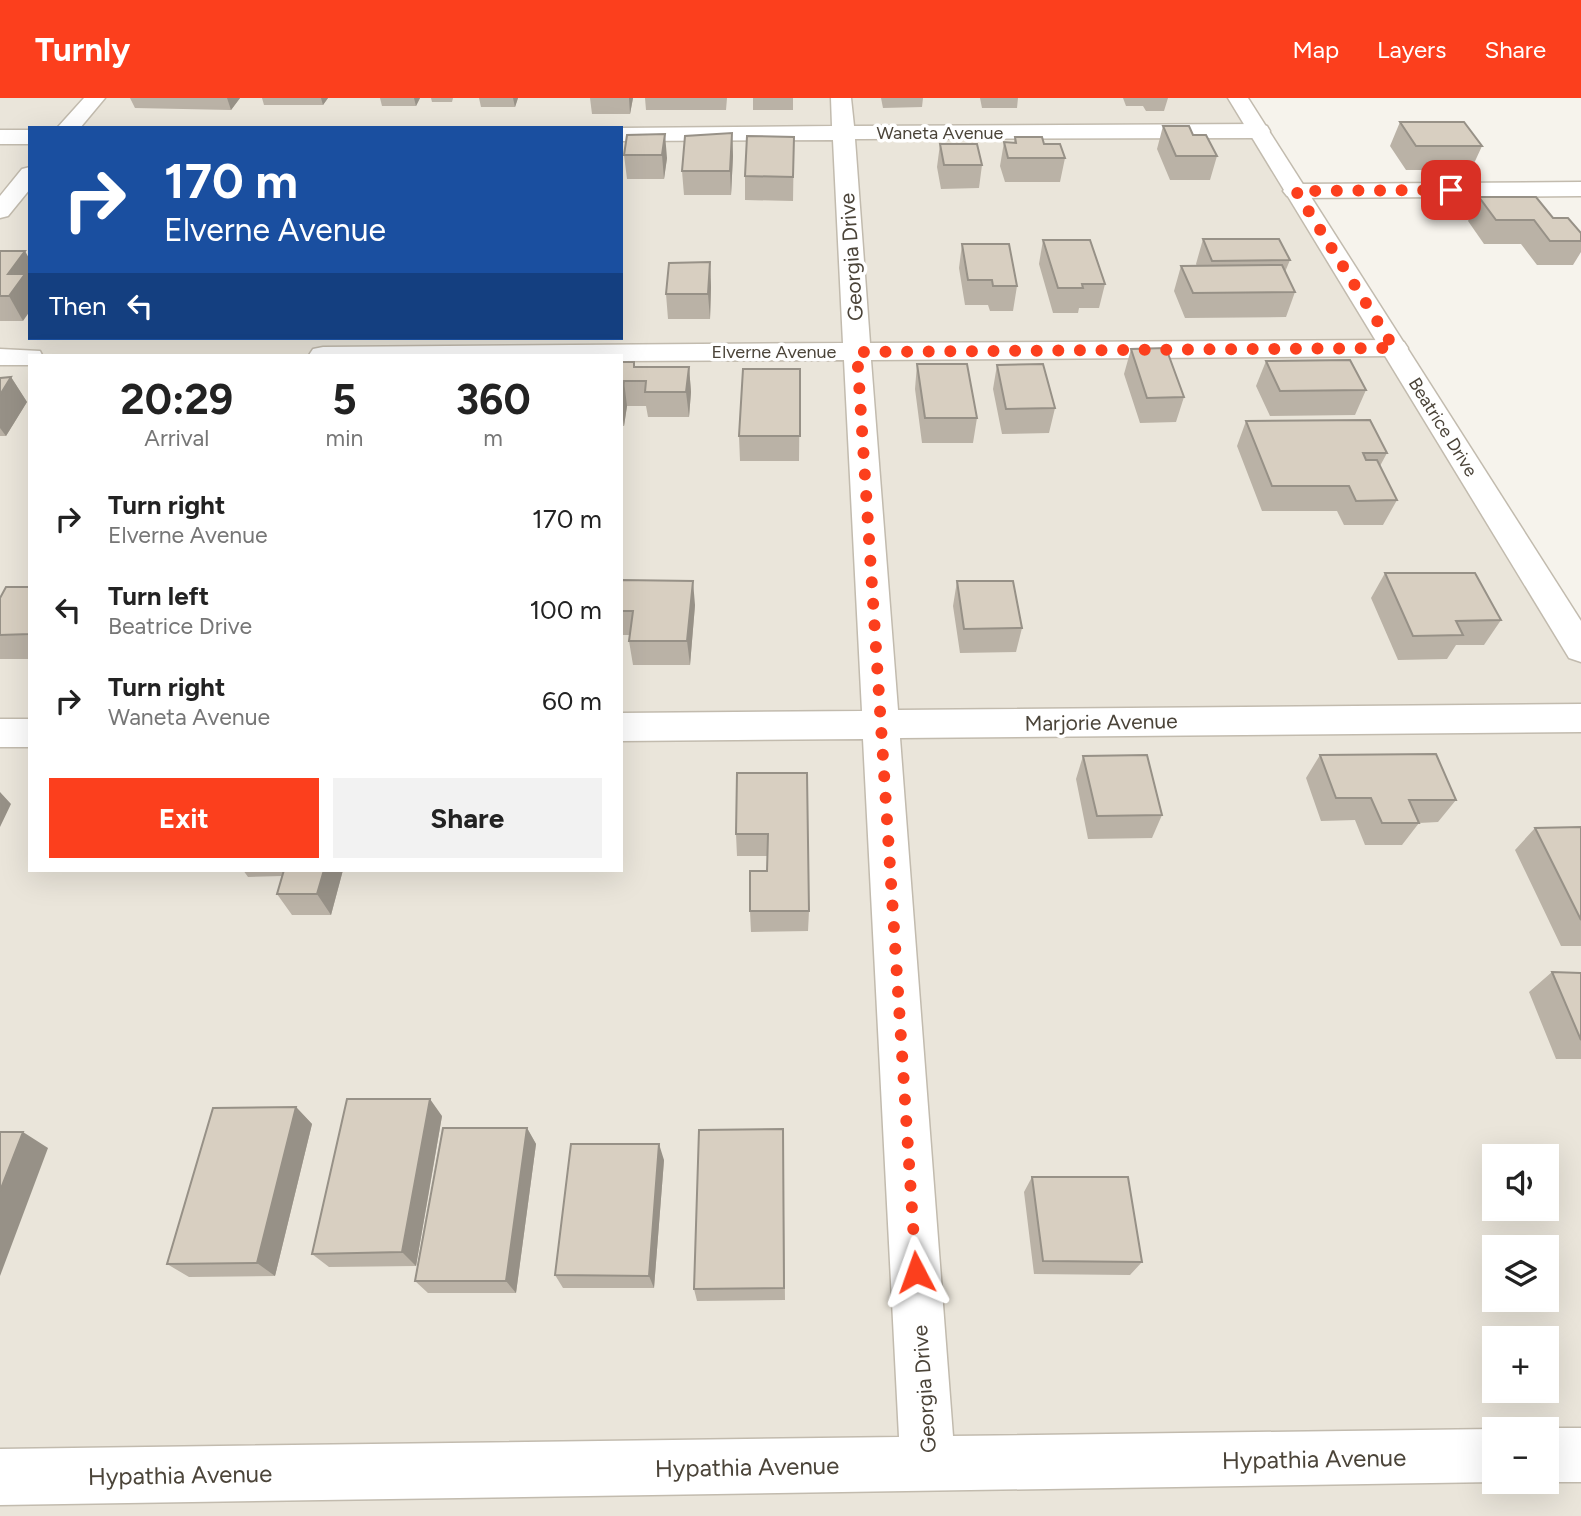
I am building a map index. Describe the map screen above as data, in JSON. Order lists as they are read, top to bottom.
{
  "streets": {
    "street": [
      "Waneta Avenue",
      "Georgia Drive",
      "Elverne Avenue",
      "Beatrice Drive",
      "Marjorie Avenue",
      "Hypathia Avenue"
    ]
  },
  "crossings": [
    ["Waneta Avenue", "Georgia Drive"],
    ["Waneta Avenue", "Beatrice Drive"],
    ["Georgia Drive", "Elverne Avenue"],
    ["Georgia Drive", "Marjorie Avenue"],
    ["Georgia Drive", "Hypathia Avenue"],
    ["Elverne Avenue", "Beatrice Drive"]
  ],
  "page": {
    "header": "Turnly",
    "nav": ["Map", "Layers", "Share"],
    "turn": ["170 m", "Elverne Avenue"],
    "then": "Then",
    "eta": [
      "20:29",
      "Arrival",
      "5",
      "min",
      "360",
      "m"
    ],
    "list": [
      {
        "name": "Turn right",
        "note": "Elverne Avenue",
        "value": "170 m"
      },
      {
        "name": "Turn left",
        "note": "Beatrice Drive",
        "value": "100 m"
      },
      {
        "name": "Turn right",
        "note": "Waneta Avenue",
        "value": "60 m"
      }
    ],
    "buttons": ["Exit", "Share"],
    "map_buttons": ["+", "−"]
  }
}
